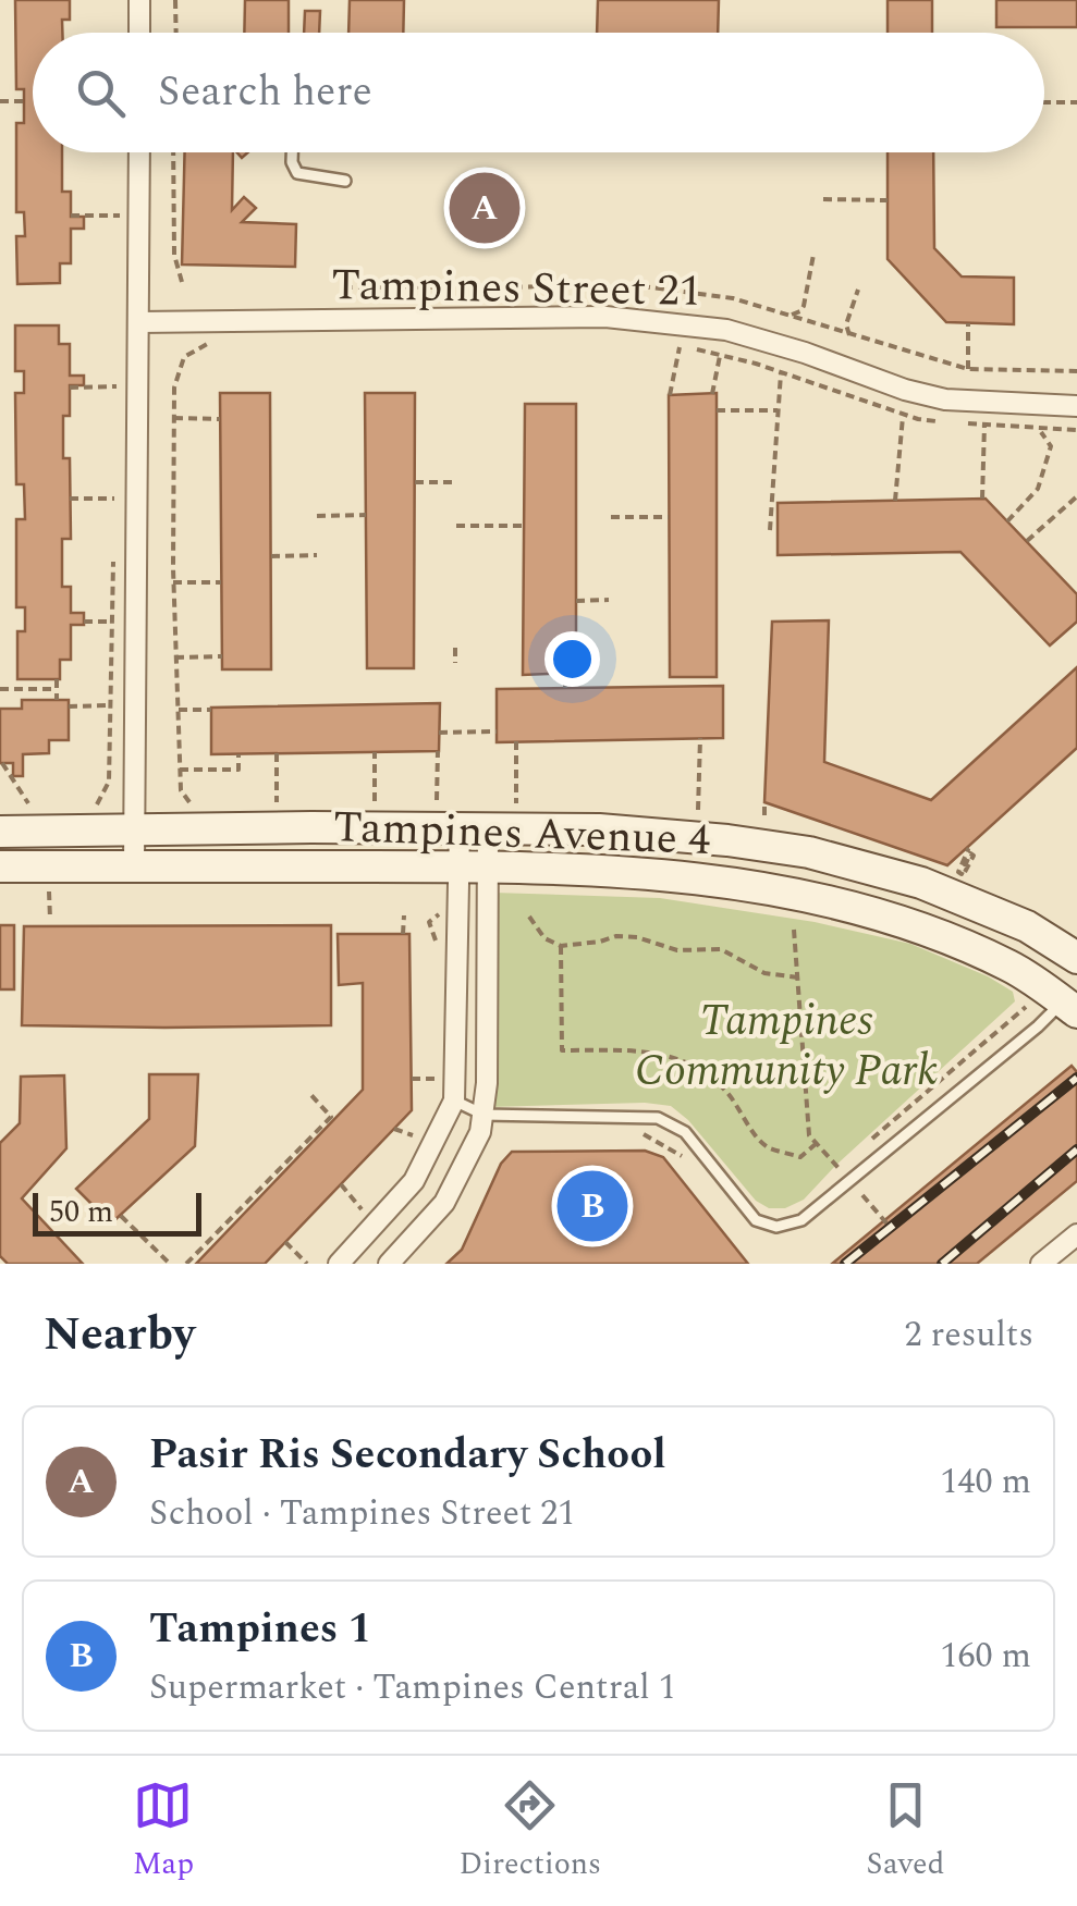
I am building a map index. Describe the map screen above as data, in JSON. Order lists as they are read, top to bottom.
{
  "streets": {
    "main road": ["Tampines Avenue 4"],
    "street": ["Tampines Street 21"]
  },
  "parks": ["Tampines Community Park"],
  "scale_bar": "50 m",
  "page": {
    "search": "Search here",
    "pins": ["A", "B"],
    "scale": "50 m",
    "heading": ["Nearby", "2 results"],
    "list": [
      {
        "mark": "A",
        "name": "Pasir Ris Secondary School",
        "note": "School · Tampines Street 21",
        "value": "140 m"
      },
      {
        "mark": "B",
        "name": "Tampines 1",
        "note": "Supermarket · Tampines Central 1",
        "value": "160 m"
      }
    ],
    "nav": ["Map", "Directions", "Saved"]
  }
}
